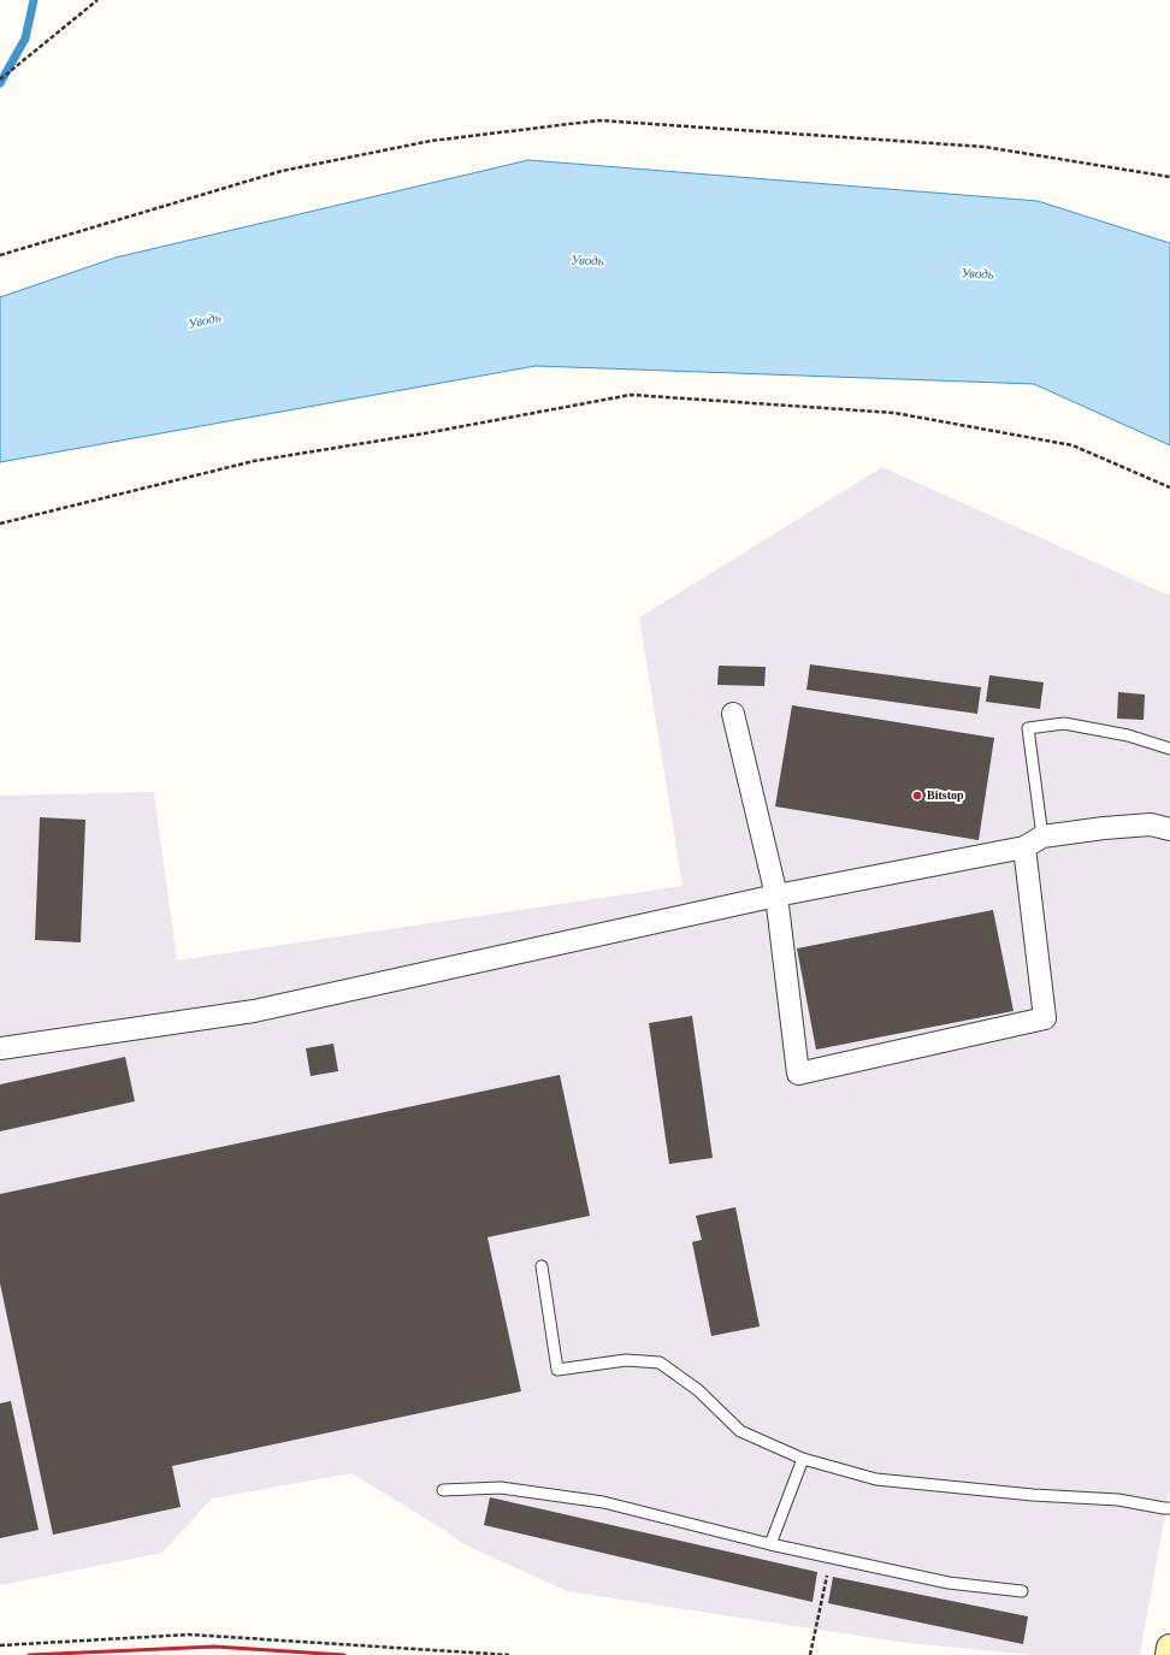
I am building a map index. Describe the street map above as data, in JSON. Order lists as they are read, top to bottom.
{
  "water": ["Уводь"],
  "places": ["Bitstop"]
}
